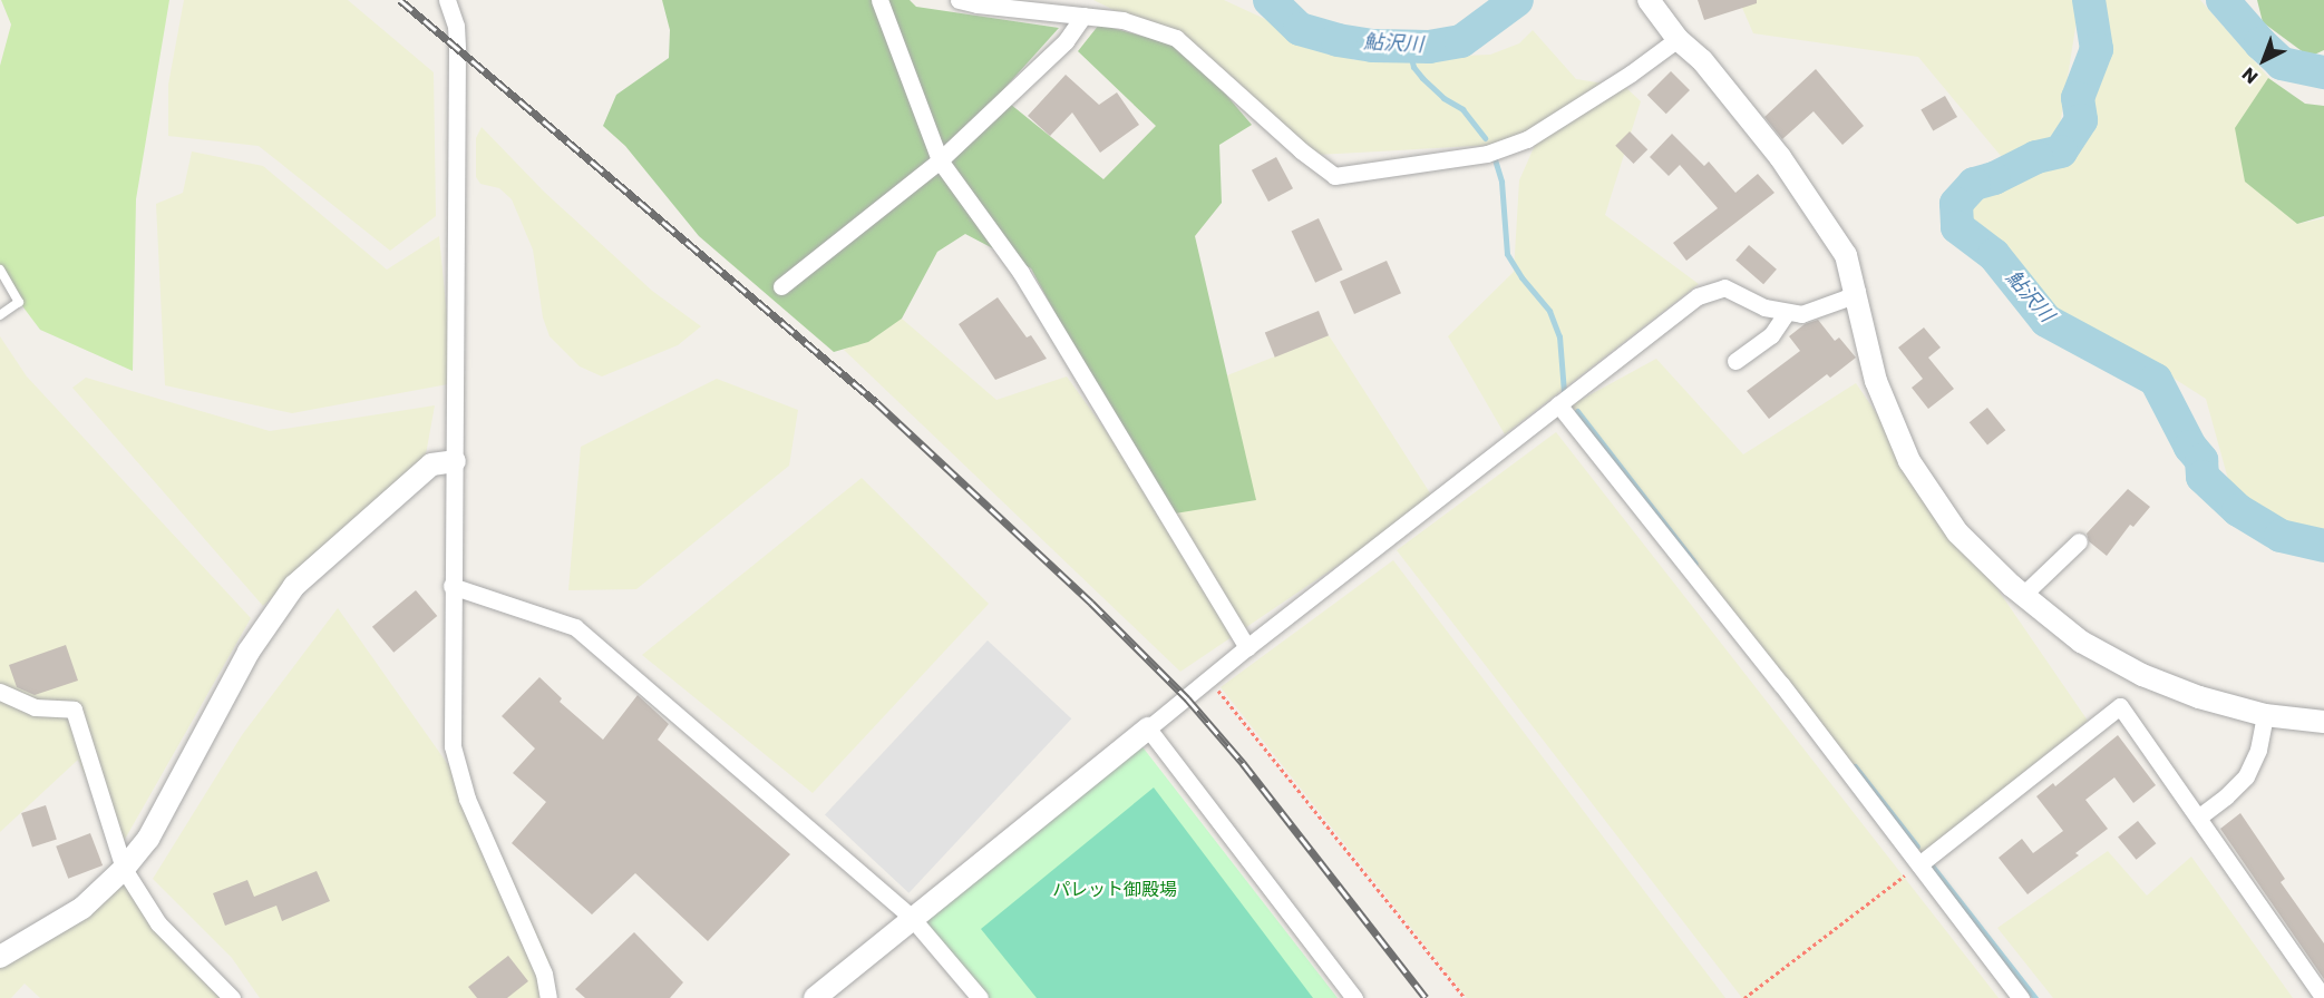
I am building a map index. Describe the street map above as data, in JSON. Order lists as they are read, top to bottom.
{
  "water": ["鮎沢川"],
  "parks": ["パレット御殿場"],
  "north": "bottom left"
}
